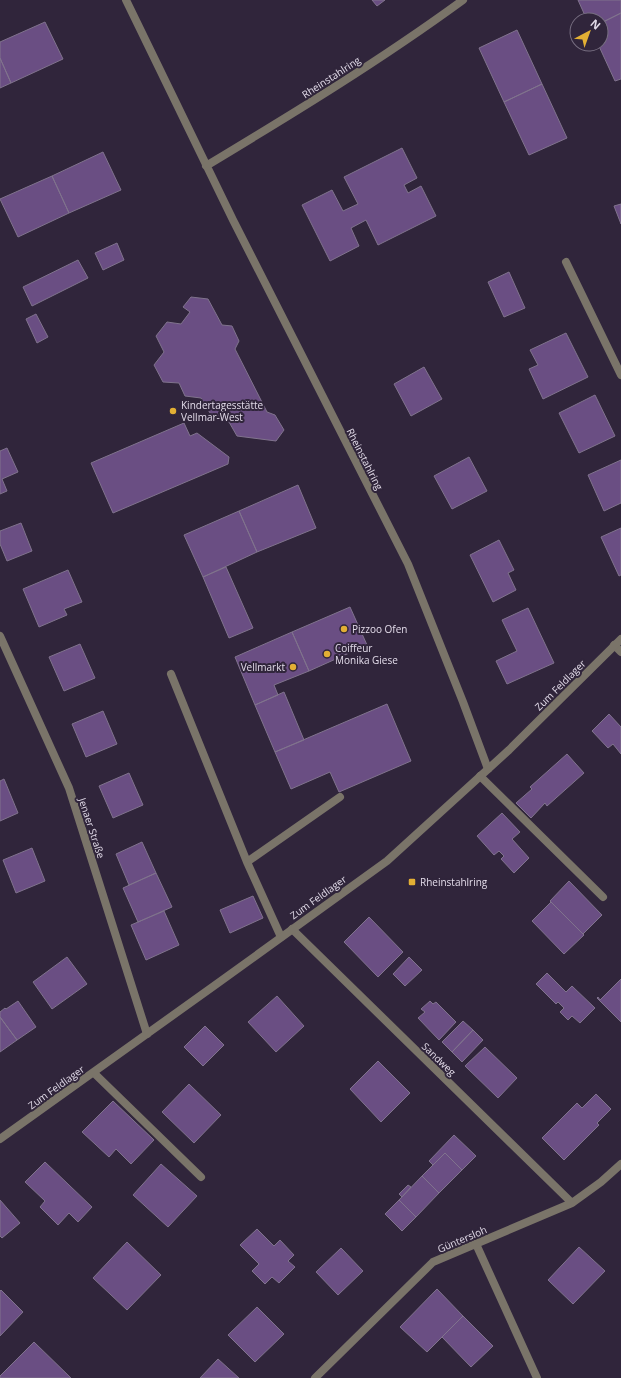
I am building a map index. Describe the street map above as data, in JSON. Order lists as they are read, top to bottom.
{
  "streets": {
    "street": [
      "Rheinstahlring",
      "Zum Feldlager",
      "Jenaer Straße",
      "Sandweg",
      "Güntersloh"
    ]
  },
  "crossings": [
    ["Rheinstahlring", "Zum Feldlager"],
    ["Zum Feldlager", "Jenaer Straße"],
    ["Zum Feldlager", "Sandweg"],
    ["Sandweg", "Güntersloh"]
  ],
  "places": {
    "other": [
      "Kindertagesstätte Vellmar-West",
      "Pizzoo Ofen",
      "Coiffeur Monika Giese",
      "Vellmarkt"
    ],
    "transit": ["Rheinstahlring"]
  },
  "north": "top right"
}
